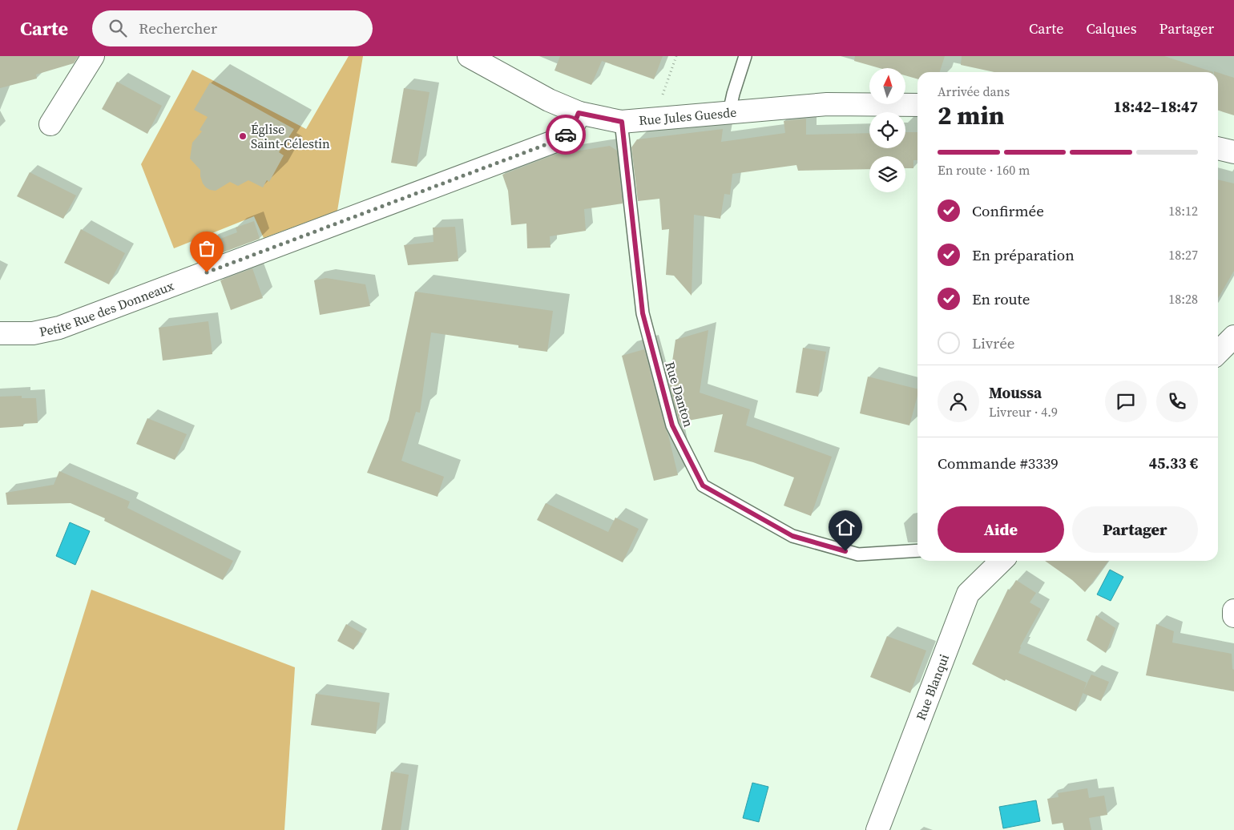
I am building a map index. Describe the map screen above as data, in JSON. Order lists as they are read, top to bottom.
{
  "streets": {
    "street": ["Rue Jules Guesde", "Petite Rue des Donneaux", "Rue Blanqui"],
    "lane": ["Rue Danton"]
  },
  "crossings": [
    ["Rue Jules Guesde", "Petite Rue des Donneaux"],
    ["Rue Jules Guesde", "Rue Danton"]
  ],
  "places": ["Église Saint-Célestin"],
  "north": "top",
  "page": {
    "header": "Carte",
    "search": "Rechercher",
    "nav": ["Carte", "Calques", "Partager"],
    "heading": ["2 min", "Arrivée dans", "18:42–18:47"],
    "panel": [
      "Moussa",
      "Livreur · 4.9",
      "Commande #3339",
      "45.33 €"
    ],
    "bar": "En route · 160 m",
    "list": [
      ["Confirmée", "18:12"],
      ["En préparation", "18:27"],
      ["En route", "18:28"],
      "Livrée"
    ],
    "buttons": ["Aide", "Partager"]
  }
}
